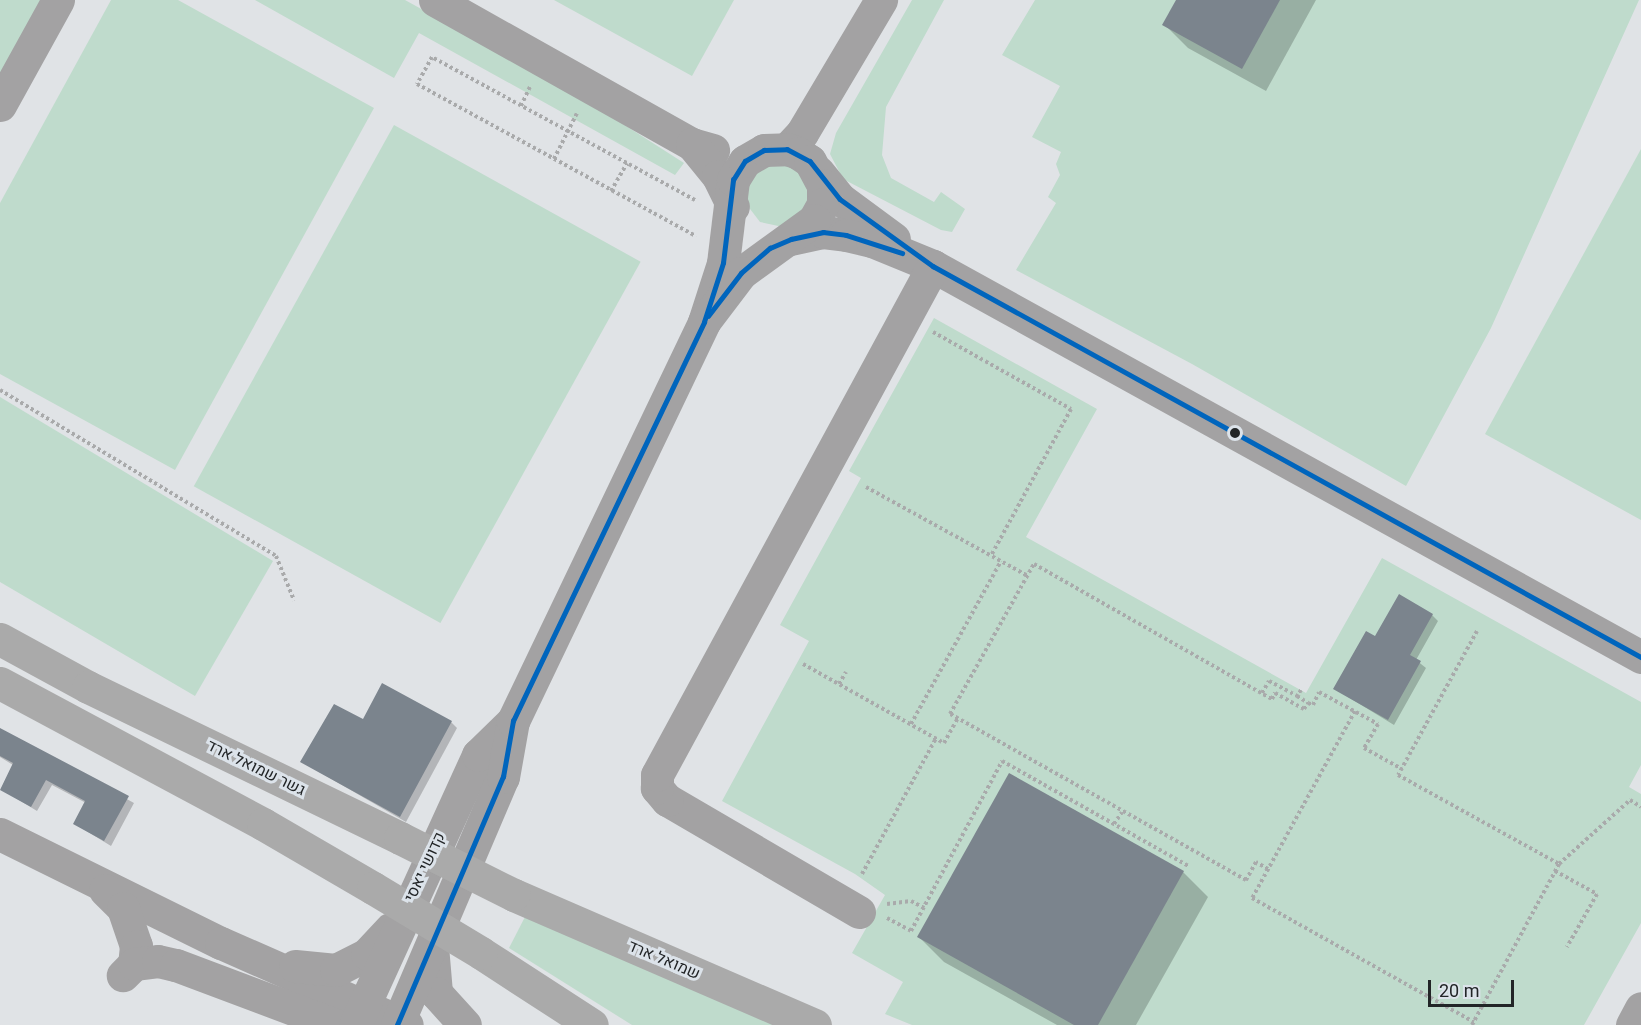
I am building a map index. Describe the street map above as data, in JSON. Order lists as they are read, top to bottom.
{
  "streets": {
    "highway": ["גשר שמואל ארד", "שמואל ארד"],
    "street": ["קדושי יאסי"]
  },
  "crossings": [
    ["גשר שמואל ארד", "שמואל ארד"]
  ],
  "scale_bar": "20 m"
}
